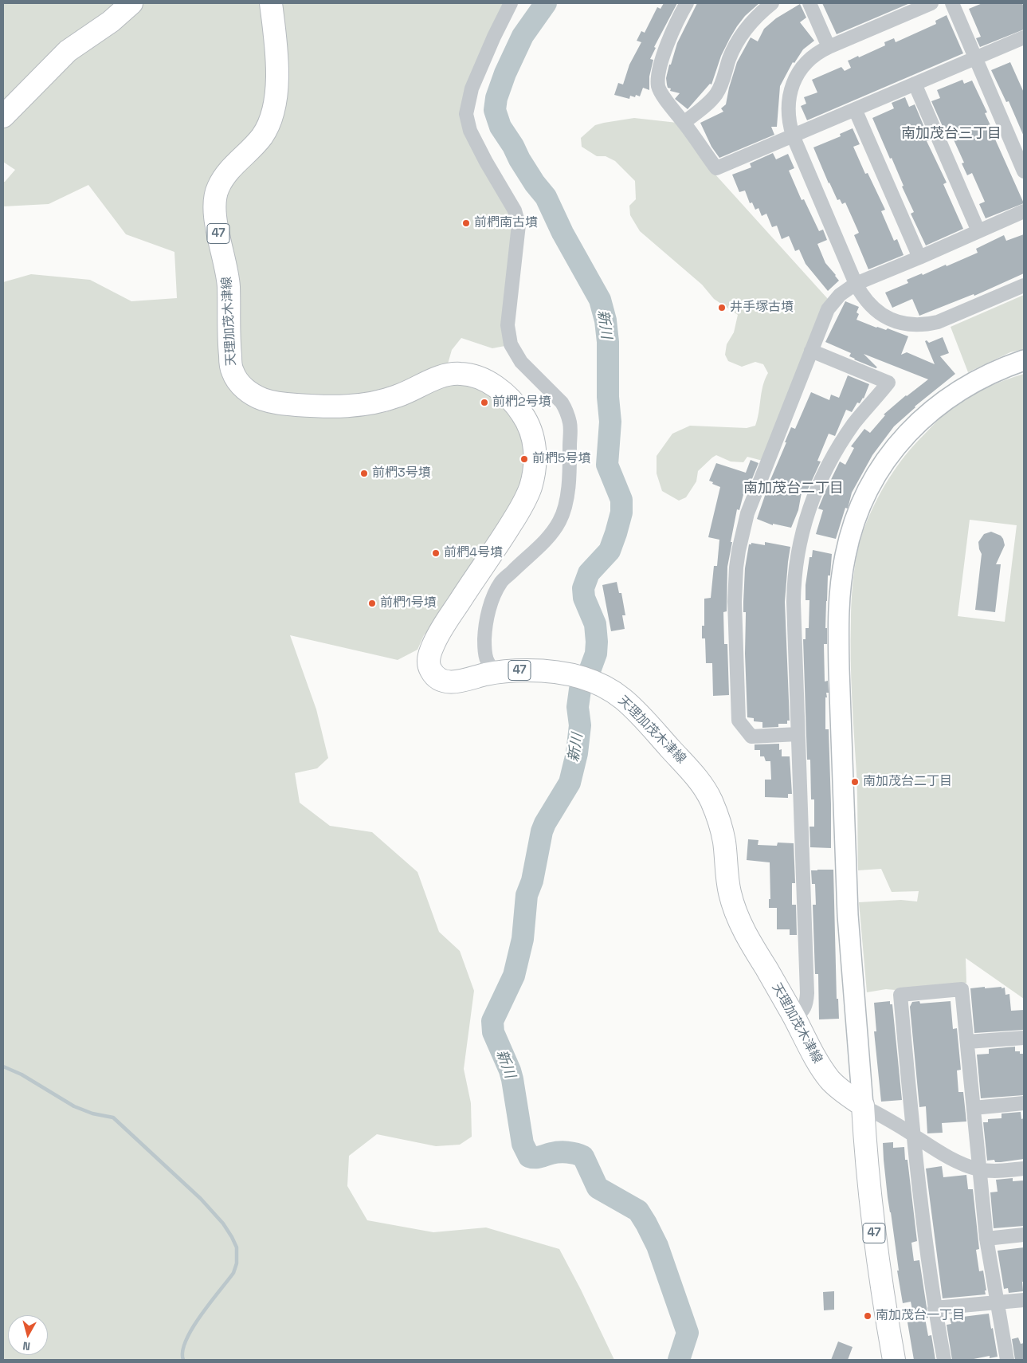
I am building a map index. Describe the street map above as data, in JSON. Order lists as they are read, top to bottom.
{
  "streets": {
    "main road": ["47", "天理加茂木津線"]
  },
  "crossings": [
    ["47", "天理加茂木津線"]
  ],
  "districts": ["南加茂台三丁目", "南加茂台二丁目"],
  "water": ["新川"],
  "places": [
    "前椚南古墳",
    "井手塚古墳",
    "前椚2号墳",
    "前椚5号墳",
    "前椚3号墳",
    "前椚4号墳",
    "前椚1号墳",
    "南加茂台二丁目",
    "南加茂台一丁目"
  ],
  "north": "bottom"
}
